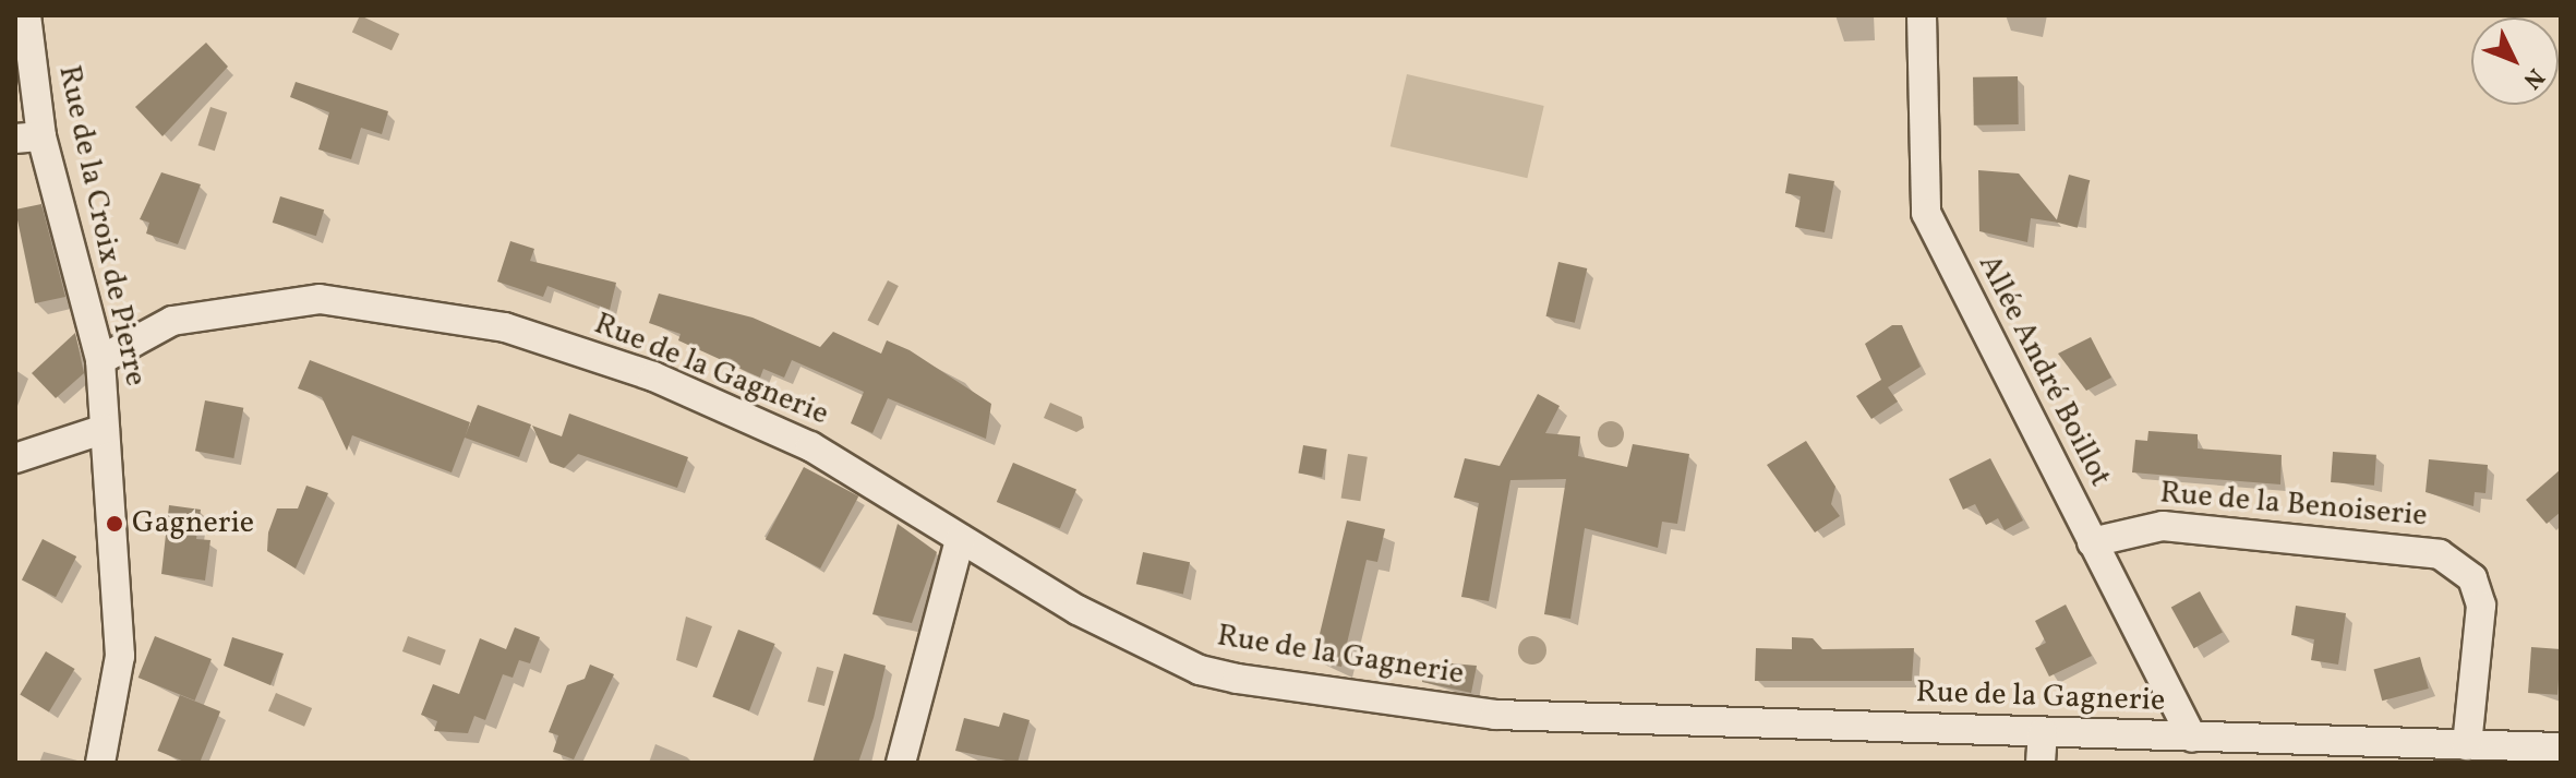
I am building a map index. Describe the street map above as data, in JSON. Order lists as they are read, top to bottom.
{
  "streets": {
    "street": [
      "Rue de la Croix de Pierre",
      "Rue de la Gagnerie",
      "Allée André Boillot",
      "Rue de la Benoiserie"
    ]
  },
  "crossings": [
    ["Rue de la Croix de Pierre", "Rue de la Gagnerie"],
    ["Rue de la Gagnerie", "Allée André Boillot"],
    ["Rue de la Gagnerie", "Rue de la Benoiserie"],
    ["Allée André Boillot", "Rue de la Benoiserie"]
  ],
  "places": ["Gagnerie"],
  "north": "bottom right"
}
